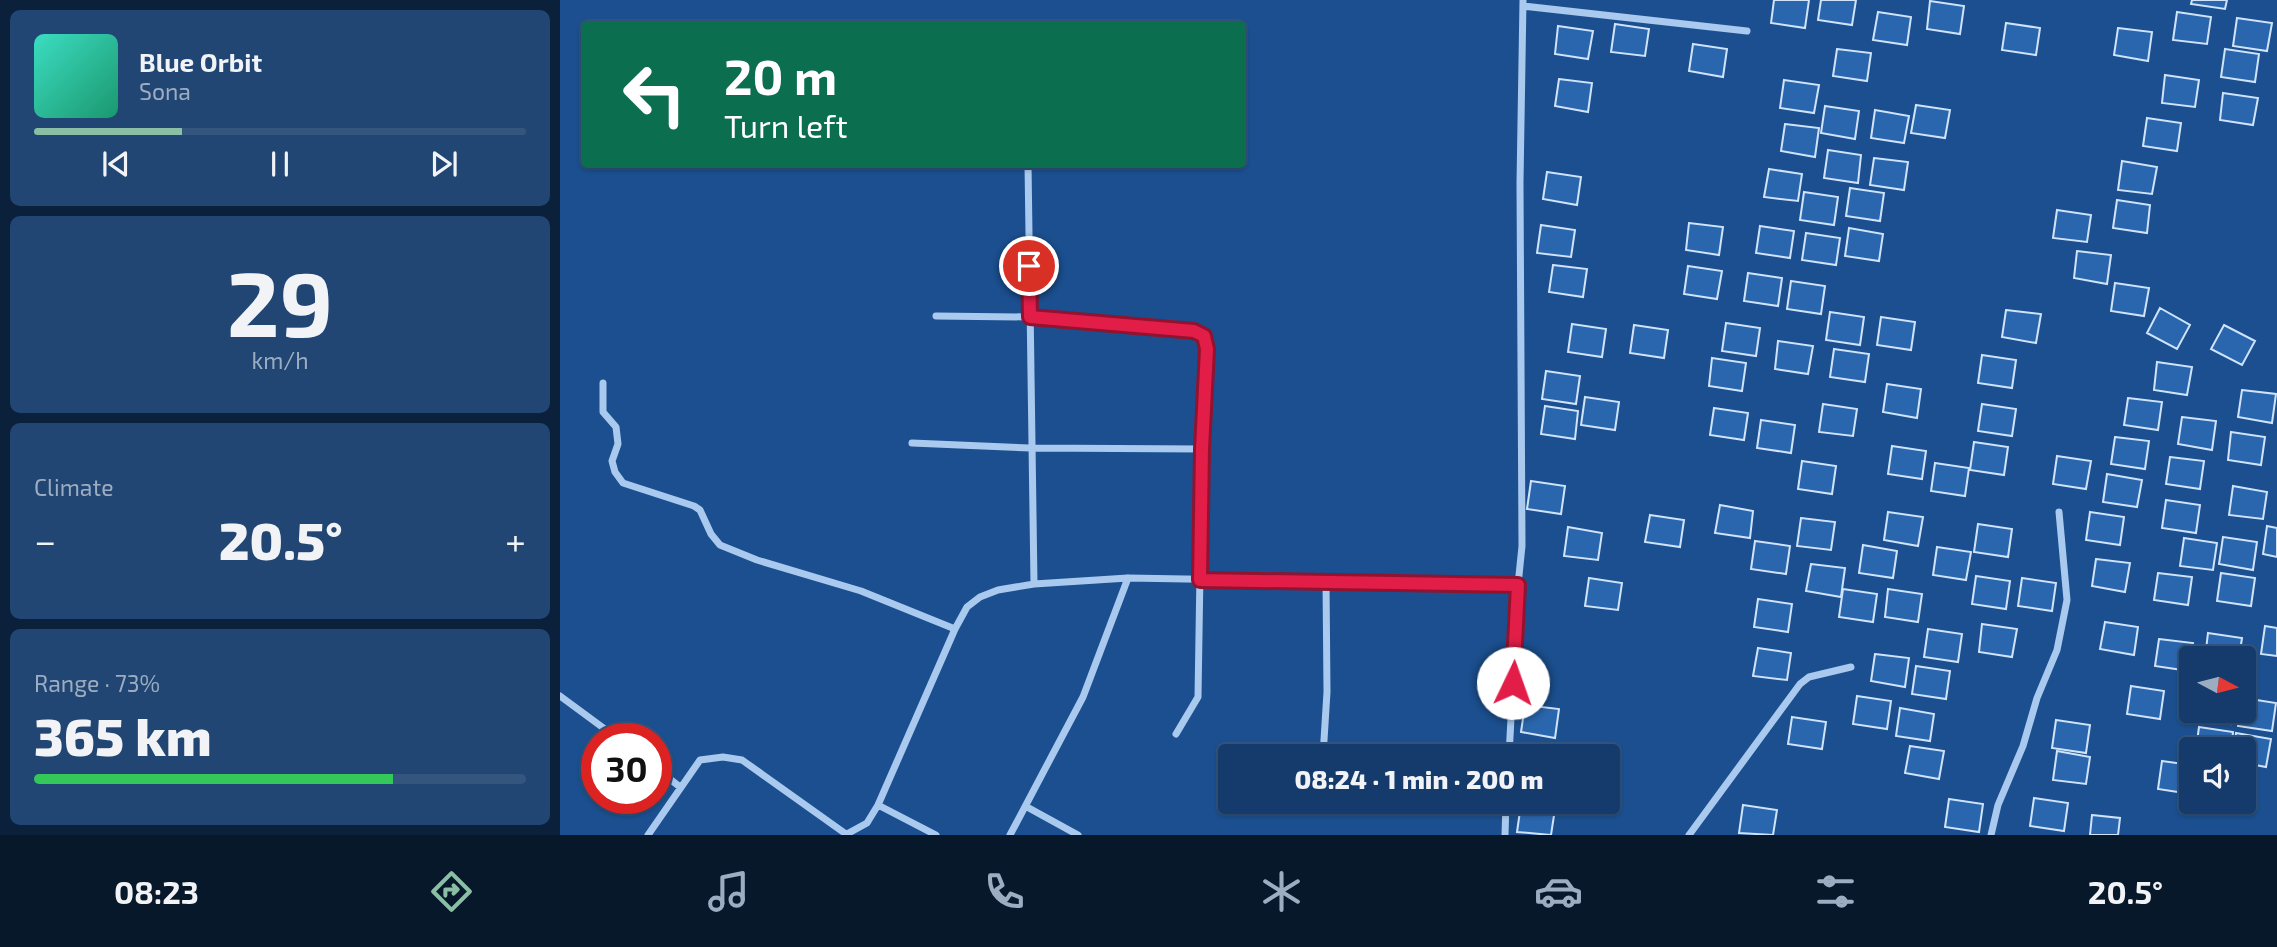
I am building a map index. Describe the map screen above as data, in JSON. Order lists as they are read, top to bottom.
{
  "north": "right",
  "page": {
    "turn": ["20 m", "Turn left"],
    "song": ["Blue Orbit", "Sona"],
    "tile": [
      ["29", "km/h"],
      "Climate",
      ["Range · 73%", "365 km"]
    ],
    "heat": ["−", "20.5°", "+"],
    "limit": "30",
    "trip": "08:24 · 1 min · 200 m",
    "tabs": ["08:23", "20.5°"]
  }
}
